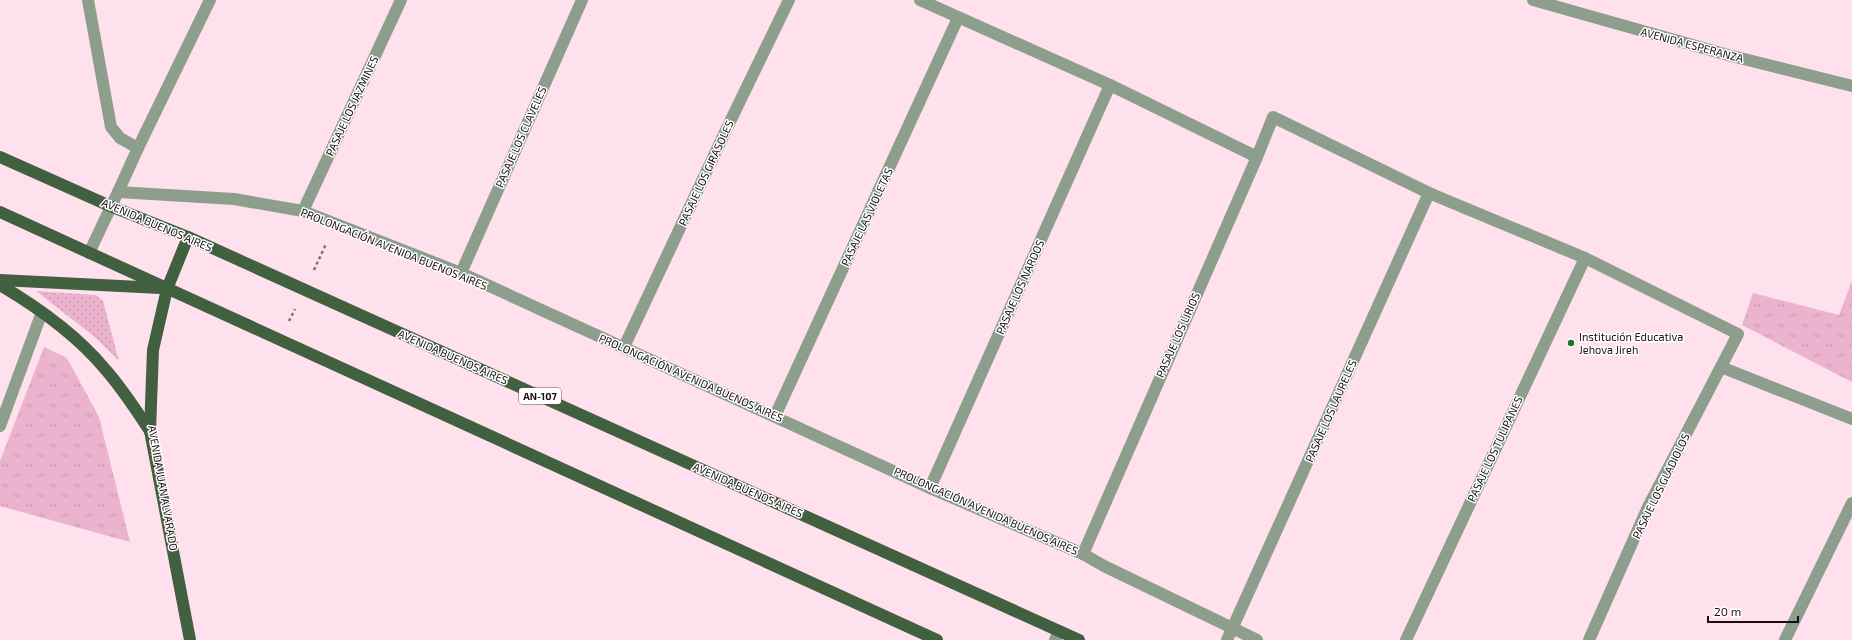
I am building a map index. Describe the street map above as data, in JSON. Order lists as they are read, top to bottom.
{
  "streets": {
    "main road": ["AVENIDA BUENOS AIRES", "AN-107", "AVENIDA JUAN ALVARADO"],
    "street": [
      "AVENIDA ESPERANZA",
      "PASAJE LOS JAZMINES",
      "PASAJE LOS CLAVELES",
      "PASAJE LOS GIRASOLES",
      "PASAJE LAS VIOLETAS",
      "PROLONGACIÓN AVENIDA BUENOS AIRES",
      "PASAJE LOS NARDOS",
      "PASAJE LOS LIRIOS",
      "PASAJE LOS LAURELES",
      "PASAJE LOS TULIPANES",
      "PASAJE LOS GLADIOLOS"
    ]
  },
  "crossings": [
    ["PASAJE LOS JAZMINES", "PROLONGACIÓN AVENIDA BUENOS AIRES"],
    ["PASAJE LOS CLAVELES", "PROLONGACIÓN AVENIDA BUENOS AIRES"],
    ["PASAJE LOS GIRASOLES", "PROLONGACIÓN AVENIDA BUENOS AIRES"],
    ["PASAJE LAS VIOLETAS", "PROLONGACIÓN AVENIDA BUENOS AIRES"],
    ["AVENIDA BUENOS AIRES", "AVENIDA JUAN ALVARADO"],
    ["PROLONGACIÓN AVENIDA BUENOS AIRES", "PASAJE LOS NARDOS"],
    ["PROLONGACIÓN AVENIDA BUENOS AIRES", "PASAJE LOS LIRIOS"],
    ["PROLONGACIÓN AVENIDA BUENOS AIRES", "PASAJE LOS LAURELES"],
    ["PASAJE LOS LIRIOS", "PASAJE LOS LAURELES"],
    ["PASAJE LOS TULIPANES", "PASAJE LOS GLADIOLOS"]
  ],
  "places": ["Institución Educativa Jehova Jireh"],
  "scale_bar": "20 m"
}
